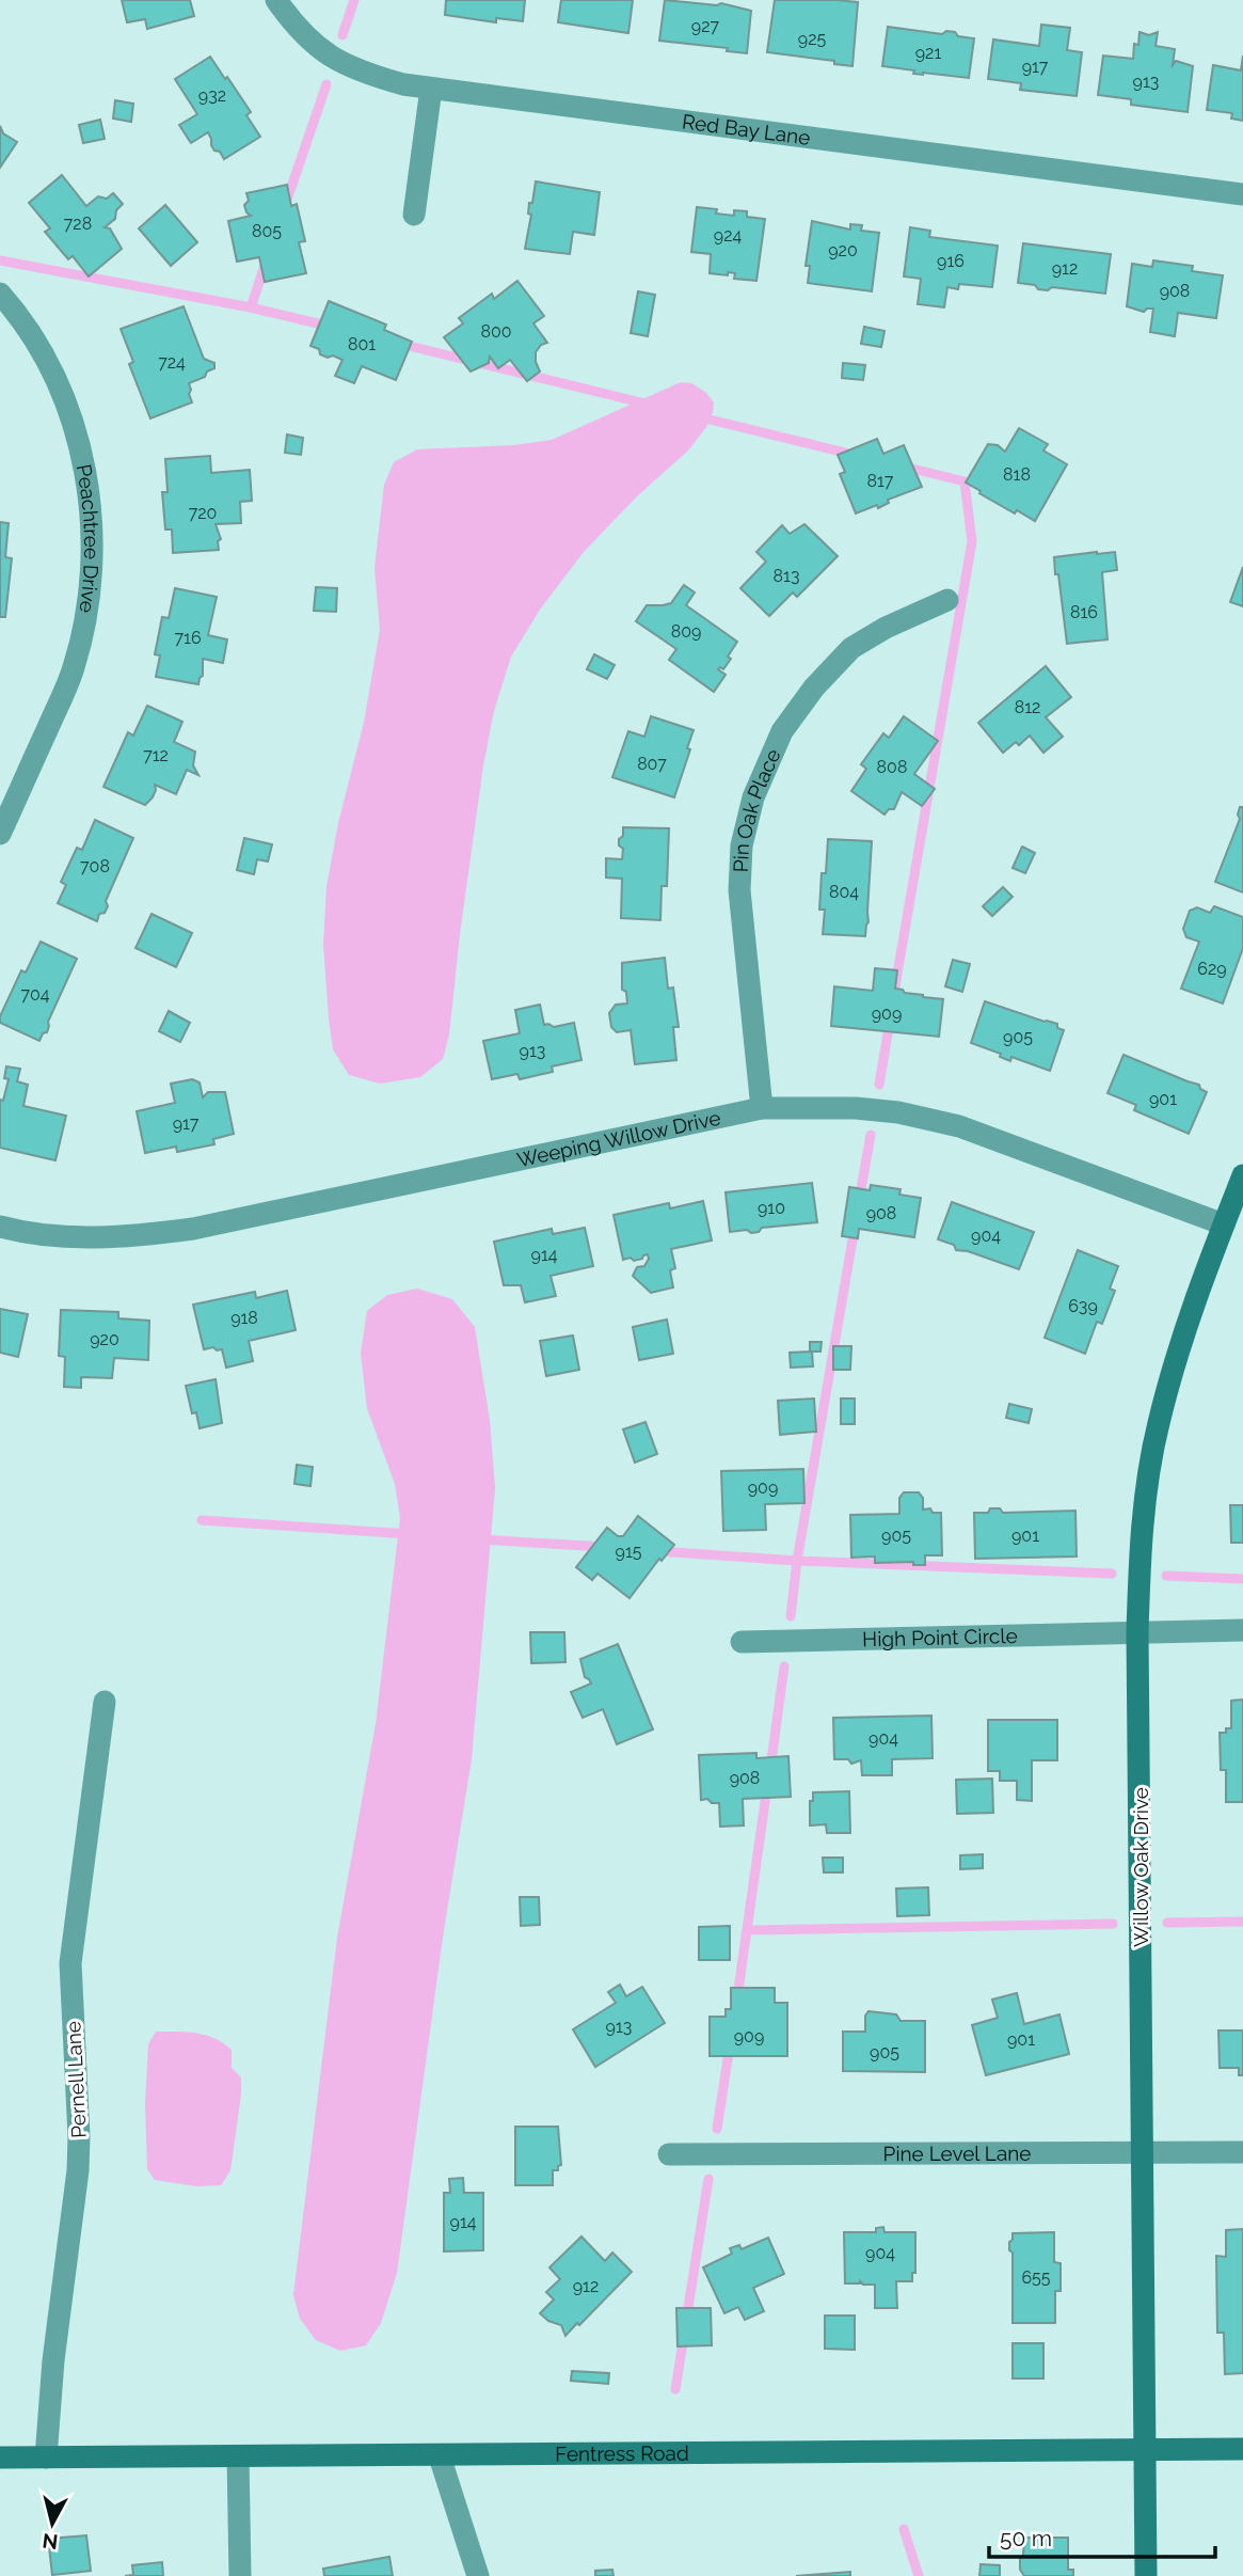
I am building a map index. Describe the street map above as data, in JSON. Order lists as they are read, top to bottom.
{
  "streets": {
    "street": [
      "Red Bay Lane",
      "Peachtree Drive",
      "Pin Oak Place",
      "Weeping Willow Drive",
      "High Point Circle",
      "Willow Oak Drive",
      "Pernell Lane",
      "Pine Level Lane",
      "Fentress Road"
    ]
  },
  "crossings": [
    ["Pin Oak Place", "Weeping Willow Drive"],
    ["Weeping Willow Drive", "Willow Oak Drive"],
    ["High Point Circle", "Willow Oak Drive"],
    ["Willow Oak Drive", "Pine Level Lane"],
    ["Willow Oak Drive", "Fentress Road"],
    ["Pernell Lane", "Fentress Road"]
  ],
  "house_numbers": [
    "927",
    "925",
    "921",
    "917",
    "913",
    "932",
    "728",
    "805",
    "924",
    "920",
    "916",
    "912",
    "908",
    "800",
    "801",
    "724",
    "818",
    "817",
    "720",
    "813",
    "816",
    "809",
    "716",
    "812",
    "712",
    "807",
    "808",
    "708",
    "804",
    "629",
    "704",
    "909",
    "905",
    "913",
    "901",
    "917",
    "910",
    "908",
    "904",
    "914",
    "639",
    "918",
    "920",
    "909",
    "905",
    "901",
    "915",
    "904",
    "908",
    "913",
    "909",
    "901",
    "905",
    "914",
    "904",
    "655",
    "912"
  ],
  "scale_bar": "50 m",
  "north": "bottom"
}
